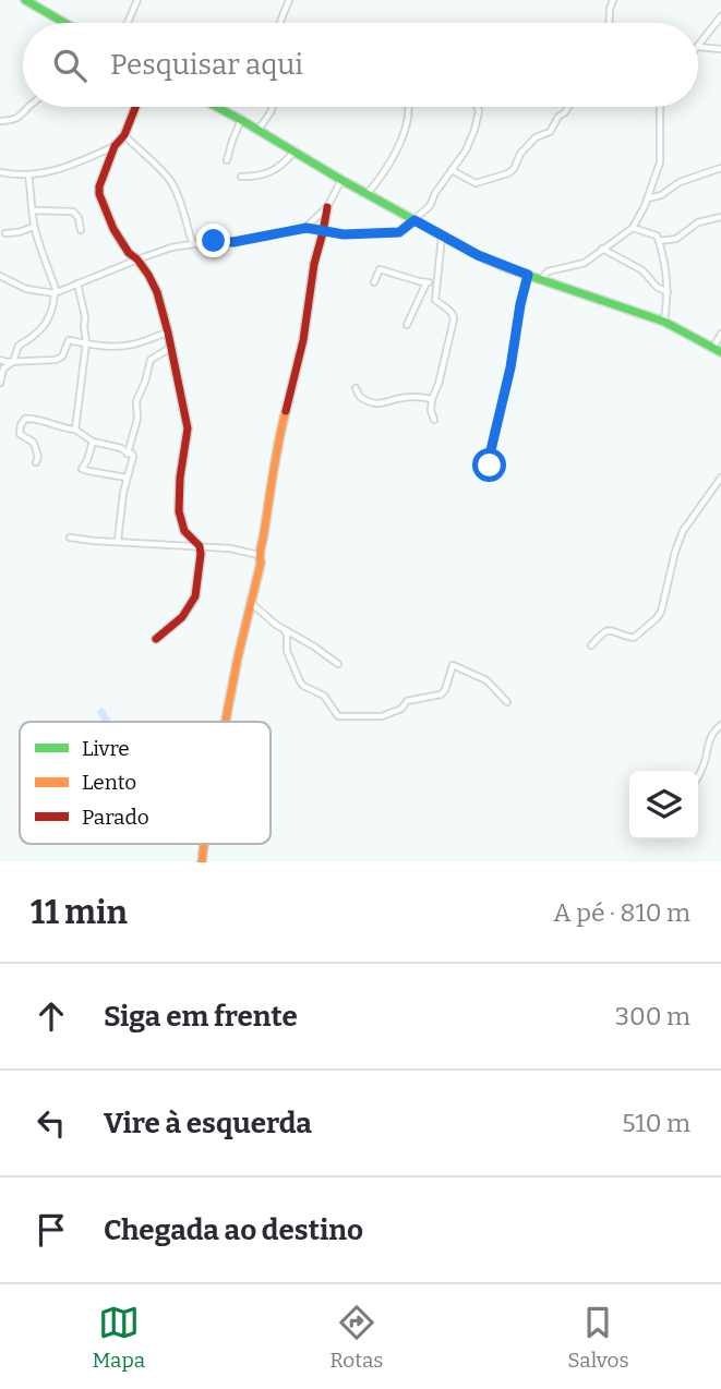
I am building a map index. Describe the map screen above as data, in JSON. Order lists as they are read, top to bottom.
{
  "legend": ["Livre", "Lento", "Parado"],
  "page": {
    "search": "Pesquisar aqui",
    "heading": ["11 min", "A pé · 810 m"],
    "list": [
      ["Siga em frente", "300 m"],
      ["Vire à esquerda", "510 m"],
      "Chegada ao destino"
    ],
    "nav": ["Mapa", "Rotas", "Salvos"]
  }
}
